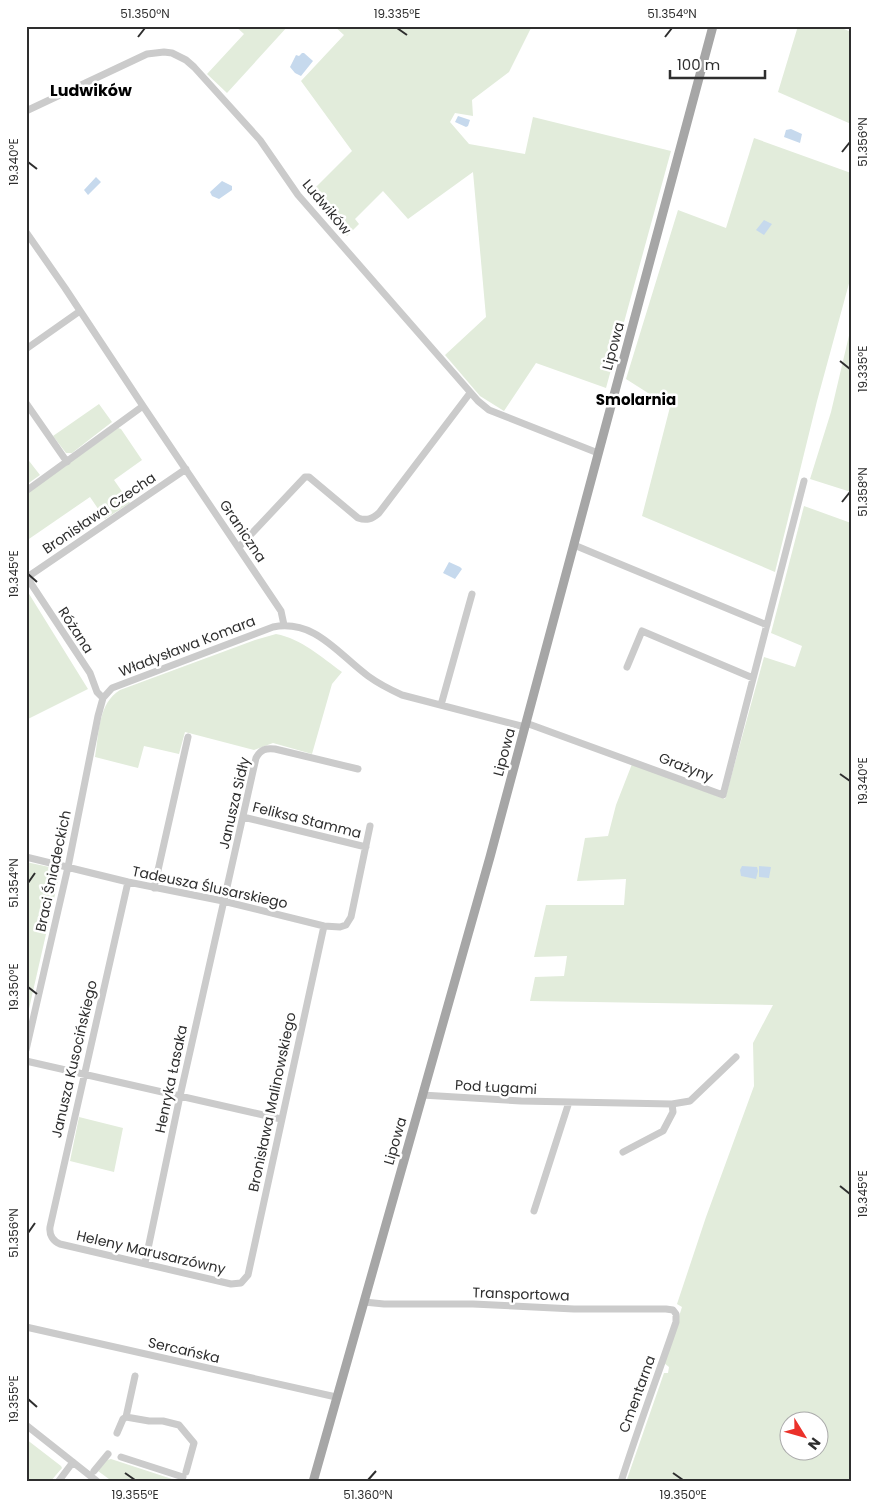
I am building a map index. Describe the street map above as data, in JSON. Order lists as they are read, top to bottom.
{
  "streets": {
    "main road": ["Lipowa"],
    "street": [
      "Ludwików",
      "Bronisława Czecha",
      "Graniczna",
      "Różana",
      "Władysława Komara",
      "Grażyny",
      "Janusza Sidły",
      "Feliksa Stamma",
      "Braci Śniadeckich",
      "Tadeusza Ślusarskiego",
      "Janusza Kusocińskiego",
      "Henryka Łasaka",
      "Pod Ługami",
      "Bronisława Malinowskiego",
      "Heleny Marusarzówny",
      "Transportowa",
      "Sercańska",
      "Cmentarna"
    ]
  },
  "crossings": [
    ["Ludwików", "Lipowa"],
    ["Lipowa", "Grażyny"],
    ["Lipowa", "Pod Ługami"],
    ["Lipowa", "Transportowa"],
    ["Lipowa", "Sercańska"],
    ["Bronisława Czecha", "Graniczna"],
    ["Bronisława Czecha", "Różana"],
    ["Graniczna", "Władysława Komara"],
    ["Różana", "Władysława Komara"],
    ["Różana", "Braci Śniadeckich"],
    ["Władysława Komara", "Braci Śniadeckich"],
    ["Janusza Sidły", "Feliksa Stamma"],
    ["Janusza Sidły", "Tadeusza Ślusarskiego"],
    ["Janusza Sidły", "Henryka Łasaka"],
    ["Feliksa Stamma", "Tadeusza Ślusarskiego"],
    ["Braci Śniadeckich", "Tadeusza Ślusarskiego"],
    ["Tadeusza Ślusarskiego", "Janusza Kusocińskiego"],
    ["Tadeusza Ślusarskiego", "Henryka Łasaka"],
    ["Tadeusza Ślusarskiego", "Bronisława Malinowskiego"],
    ["Janusza Kusocińskiego", "Heleny Marusarzówny"],
    ["Henryka Łasaka", "Heleny Marusarzówny"],
    ["Bronisława Malinowskiego", "Heleny Marusarzówny"],
    ["Transportowa", "Cmentarna"]
  ],
  "districts": ["Ludwików", "Smolarnia"],
  "scale_bar": "100 m",
  "north": "bottom right",
  "coordinates": [
    "51.350°N",
    "19.335°E",
    "51.354°N",
    "51.356°N",
    "19.340°E",
    "51.358°N",
    "19.345°E",
    "19.350°E",
    "19.355°E",
    "51.360°N"
  ]
}
